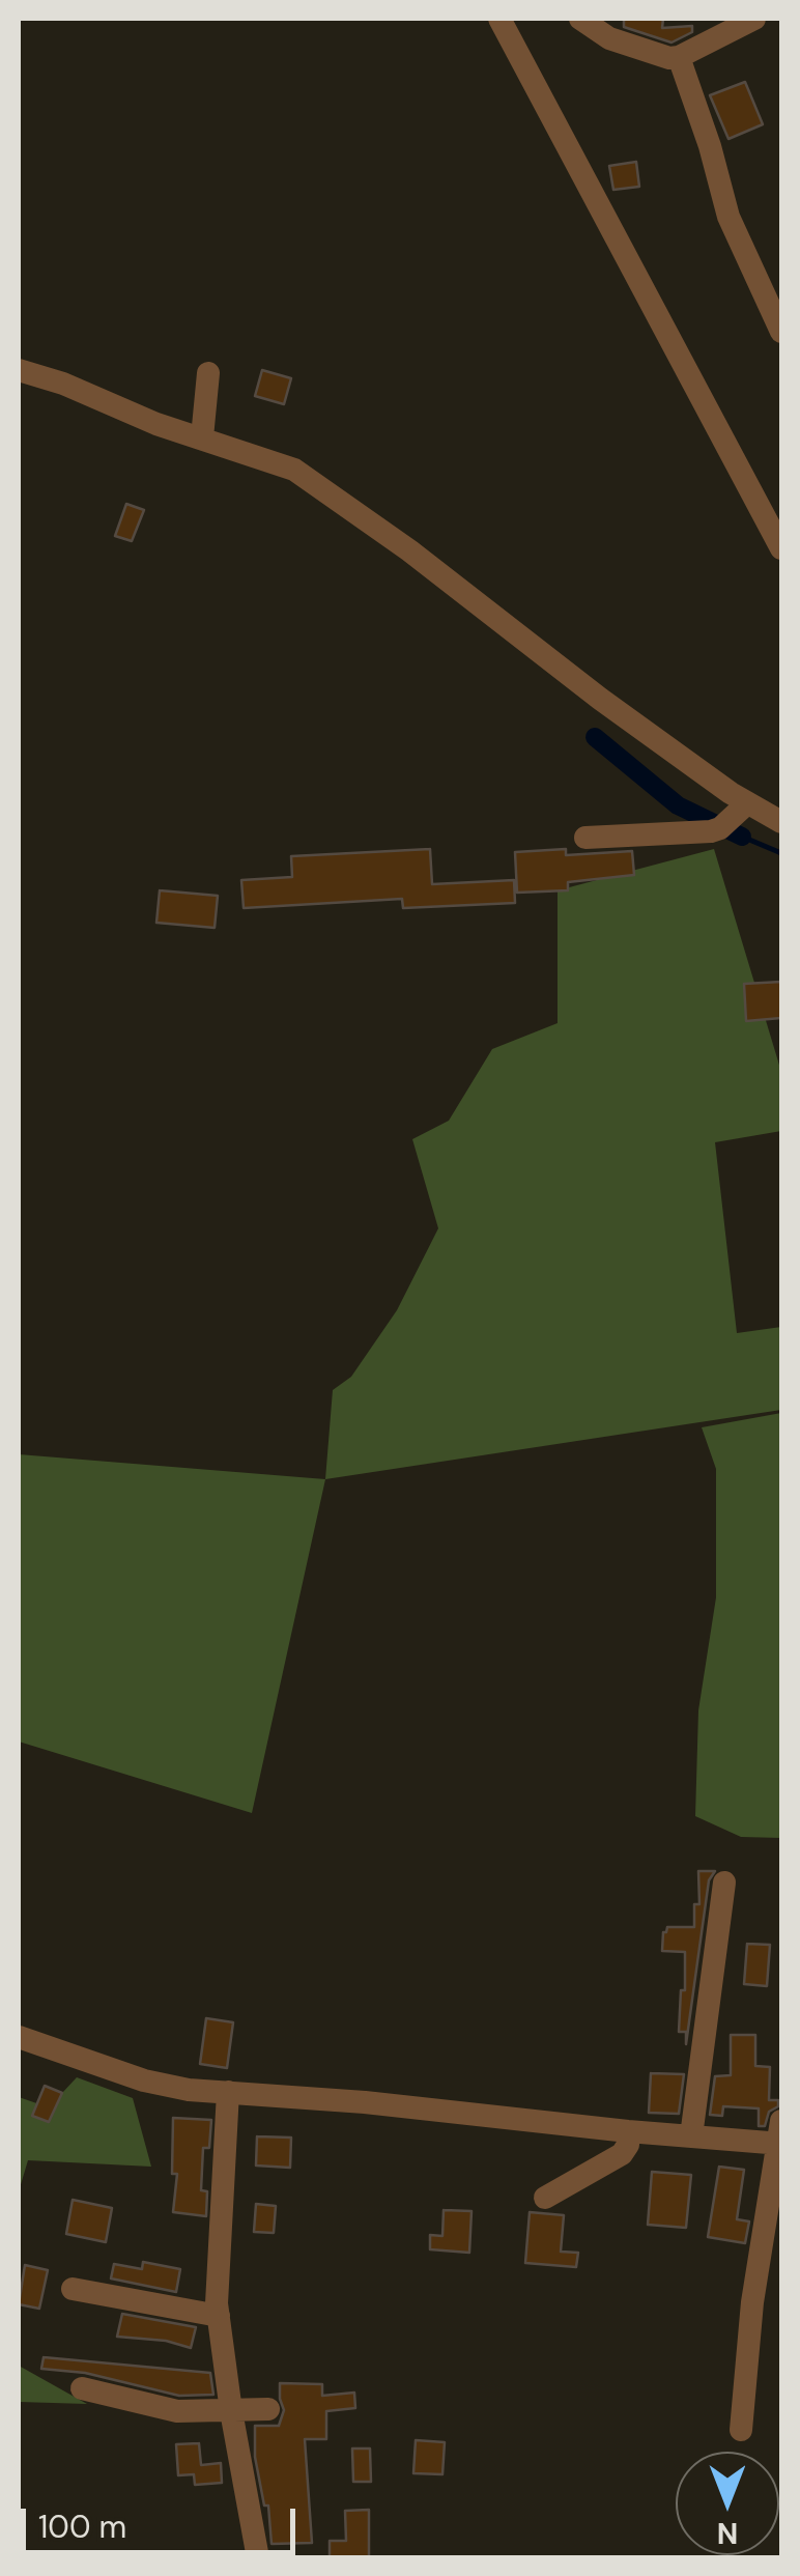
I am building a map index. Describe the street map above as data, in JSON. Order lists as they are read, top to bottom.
{
  "scale_bar": "100 m",
  "north": "bottom"
}
